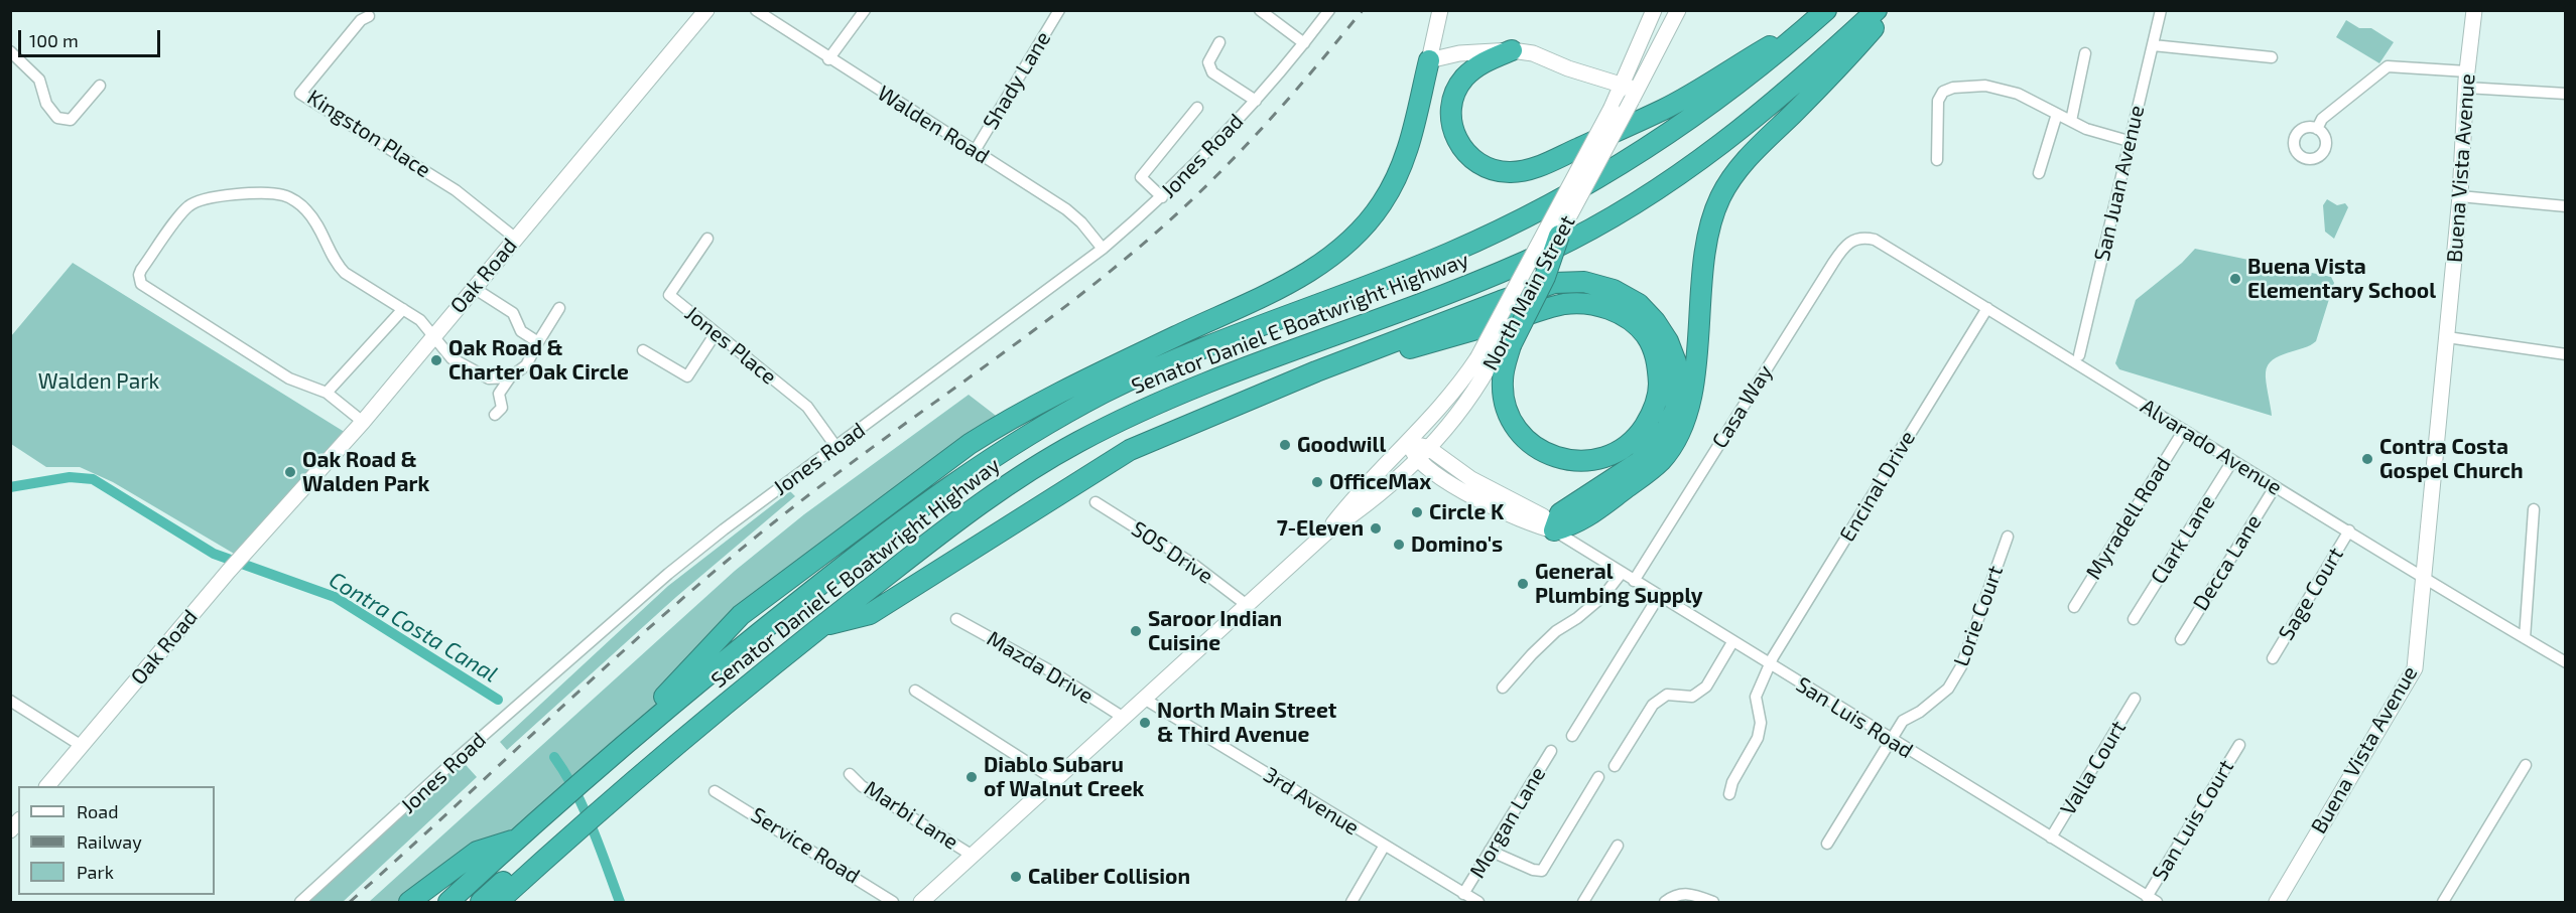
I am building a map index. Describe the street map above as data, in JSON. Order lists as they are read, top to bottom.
{
  "streets": {
    "highway": ["Senator Daniel E Boatwright Highway"],
    "main road": [
      "Buena Vista Avenue",
      "Oak Road",
      "North Main Street",
      "San Luis Road"
    ],
    "street": [
      "Shady Lane",
      "Walden Road",
      "Kingston Place",
      "Jones Road",
      "San Juan Avenue",
      "Jones Place",
      "Casa Way",
      "Alvarado Avenue",
      "Encinal Drive",
      "Myradell Road",
      "Clark Lane",
      "SOS Drive",
      "Decca Lane",
      "Sage Court",
      "Lorie Court",
      "Mazda Drive",
      "Valla Court",
      "3rd Avenue",
      "Marbi Lane",
      "San Luis Court",
      "Morgan Lane",
      "Service Road"
    ]
  },
  "crossings": [
    ["Shady Lane", "Walden Road"],
    ["Walden Road", "Jones Road"],
    ["Kingston Place", "Oak Road"],
    ["Jones Road", "Jones Place"],
    ["Buena Vista Avenue", "Alvarado Avenue"],
    ["North Main Street", "SOS Drive"],
    ["North Main Street", "Mazda Drive"],
    ["North Main Street", "San Luis Road"],
    ["North Main Street", "3rd Avenue"],
    ["North Main Street", "Marbi Lane"],
    ["Casa Way", "Alvarado Avenue"],
    ["Casa Way", "San Luis Road"],
    ["Alvarado Avenue", "Encinal Drive"],
    ["Alvarado Avenue", "Myradell Road"],
    ["Alvarado Avenue", "Clark Lane"],
    ["Alvarado Avenue", "Decca Lane"],
    ["Alvarado Avenue", "Sage Court"],
    ["Encinal Drive", "San Luis Road"],
    ["Lorie Court", "San Luis Road"],
    ["San Luis Road", "Valla Court"],
    ["San Luis Road", "San Luis Court"],
    ["3rd Avenue", "Morgan Lane"]
  ],
  "water": ["Contra Costa Canal"],
  "parks": ["Walden Park"],
  "places": [
    "Buena Vista Elementary School",
    "Oak Road & Charter Oak Circle",
    "Goodwill",
    "Contra Costa Gospel Church",
    "Oak Road & Walden Park",
    "OfficeMax",
    "Circle K",
    "7-Eleven",
    "Domino's",
    "General Plumbing Supply",
    "Saroor Indian Cuisine",
    "North Main Street & Third Avenue",
    "Diablo Subaru of Walnut Creek",
    "Caliber Collision"
  ],
  "legend": ["Road", "Railway", "Park"],
  "scale_bar": "100 m"
}
